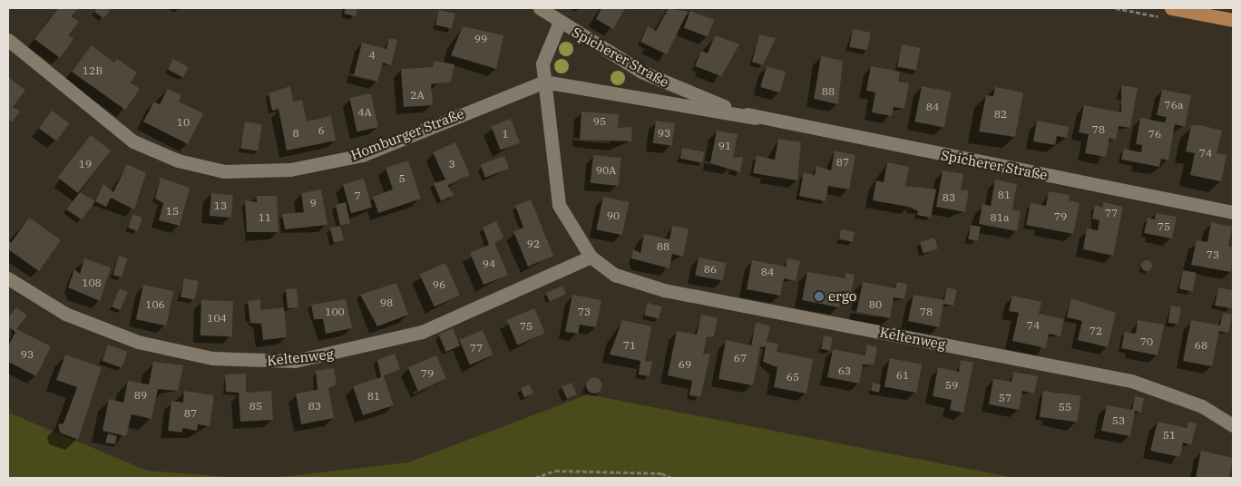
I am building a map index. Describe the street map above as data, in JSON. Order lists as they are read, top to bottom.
{
  "streets": {
    "street": ["Spicherer Straße", "Homburger Straße", "Keltenweg"]
  },
  "crossings": [
    ["Spicherer Straße", "Homburger Straße"],
    ["Spicherer Straße", "Keltenweg"],
    ["Homburger Straße", "Keltenweg"]
  ],
  "places": ["ergo"],
  "house_numbers": [
    "99",
    "4",
    "12B",
    "88",
    "2A",
    "76a",
    "84",
    "4A",
    "82",
    "95",
    "10",
    "78",
    "6",
    "8",
    "93",
    "1",
    "76",
    "91",
    "74",
    "87",
    "19",
    "3",
    "90A",
    "5",
    "81",
    "7",
    "83",
    "9",
    "13",
    "15",
    "77",
    "90",
    "79",
    "11",
    "81a",
    "75",
    "92",
    "88",
    "73",
    "94",
    "86",
    "84",
    "108",
    "96",
    "98",
    "106",
    "80",
    "100",
    "73",
    "78",
    "104",
    "74",
    "75",
    "72",
    "70",
    "71",
    "68",
    "77",
    "93",
    "67",
    "69",
    "63",
    "79",
    "61",
    "65",
    "59",
    "89",
    "81",
    "57",
    "85",
    "83",
    "55",
    "87",
    "53",
    "51"
  ]
}
